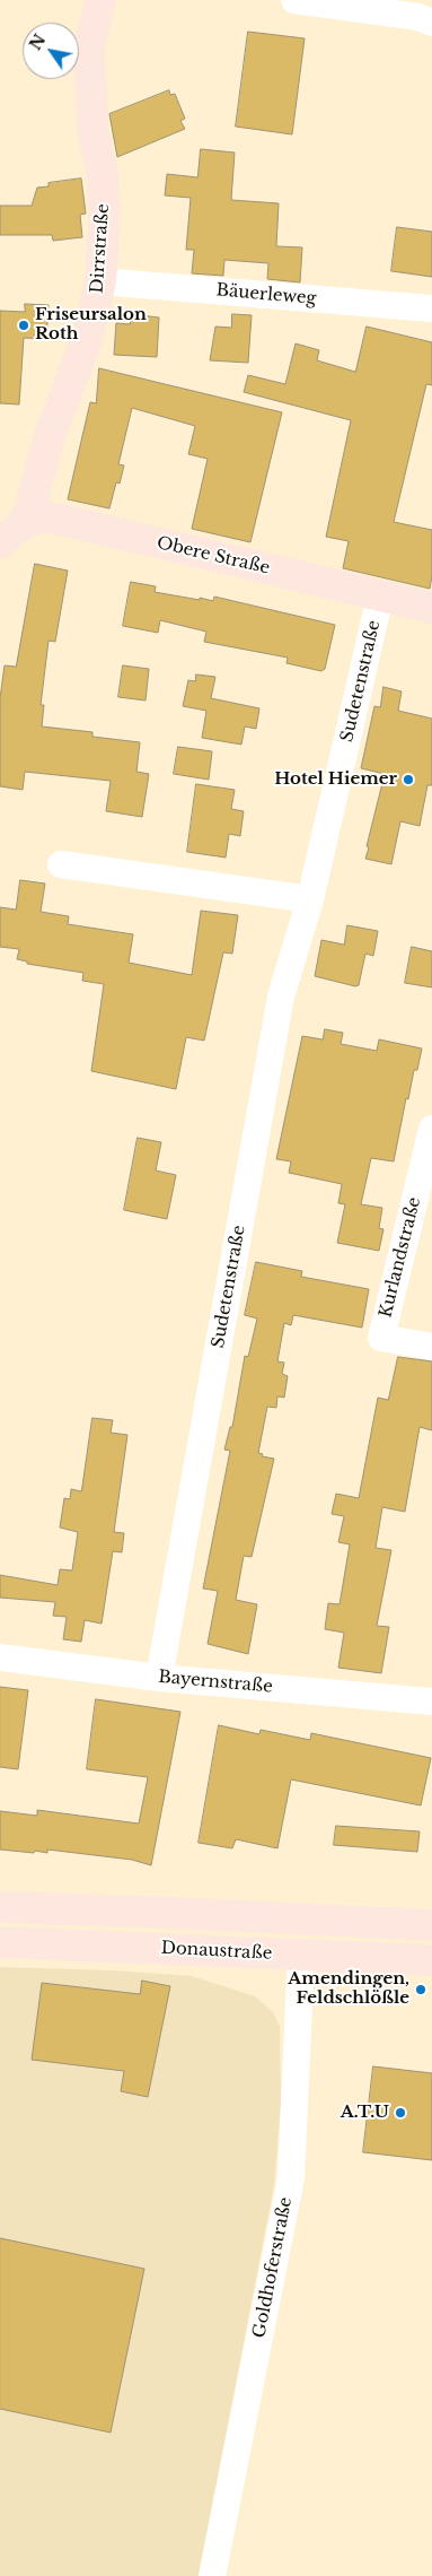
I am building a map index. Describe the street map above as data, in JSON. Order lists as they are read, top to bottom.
{
  "streets": {
    "street": [
      "Dirrstraße",
      "Bäuerleweg",
      "Obere Straße",
      "Sudetenstraße",
      "Kurlandstraße",
      "Bayernstraße",
      "Donaustraße",
      "Goldhoferstraße"
    ]
  },
  "crossings": [
    ["Dirrstraße", "Bäuerleweg"],
    ["Dirrstraße", "Obere Straße"],
    ["Obere Straße", "Sudetenstraße"],
    ["Sudetenstraße", "Bayernstraße"],
    ["Donaustraße", "Goldhoferstraße"]
  ],
  "places": [
    "Friseursalon Roth",
    "Hotel Hiemer",
    "Amendingen, Feldschlößle",
    "A.T.U"
  ],
  "north": "top left"
}
